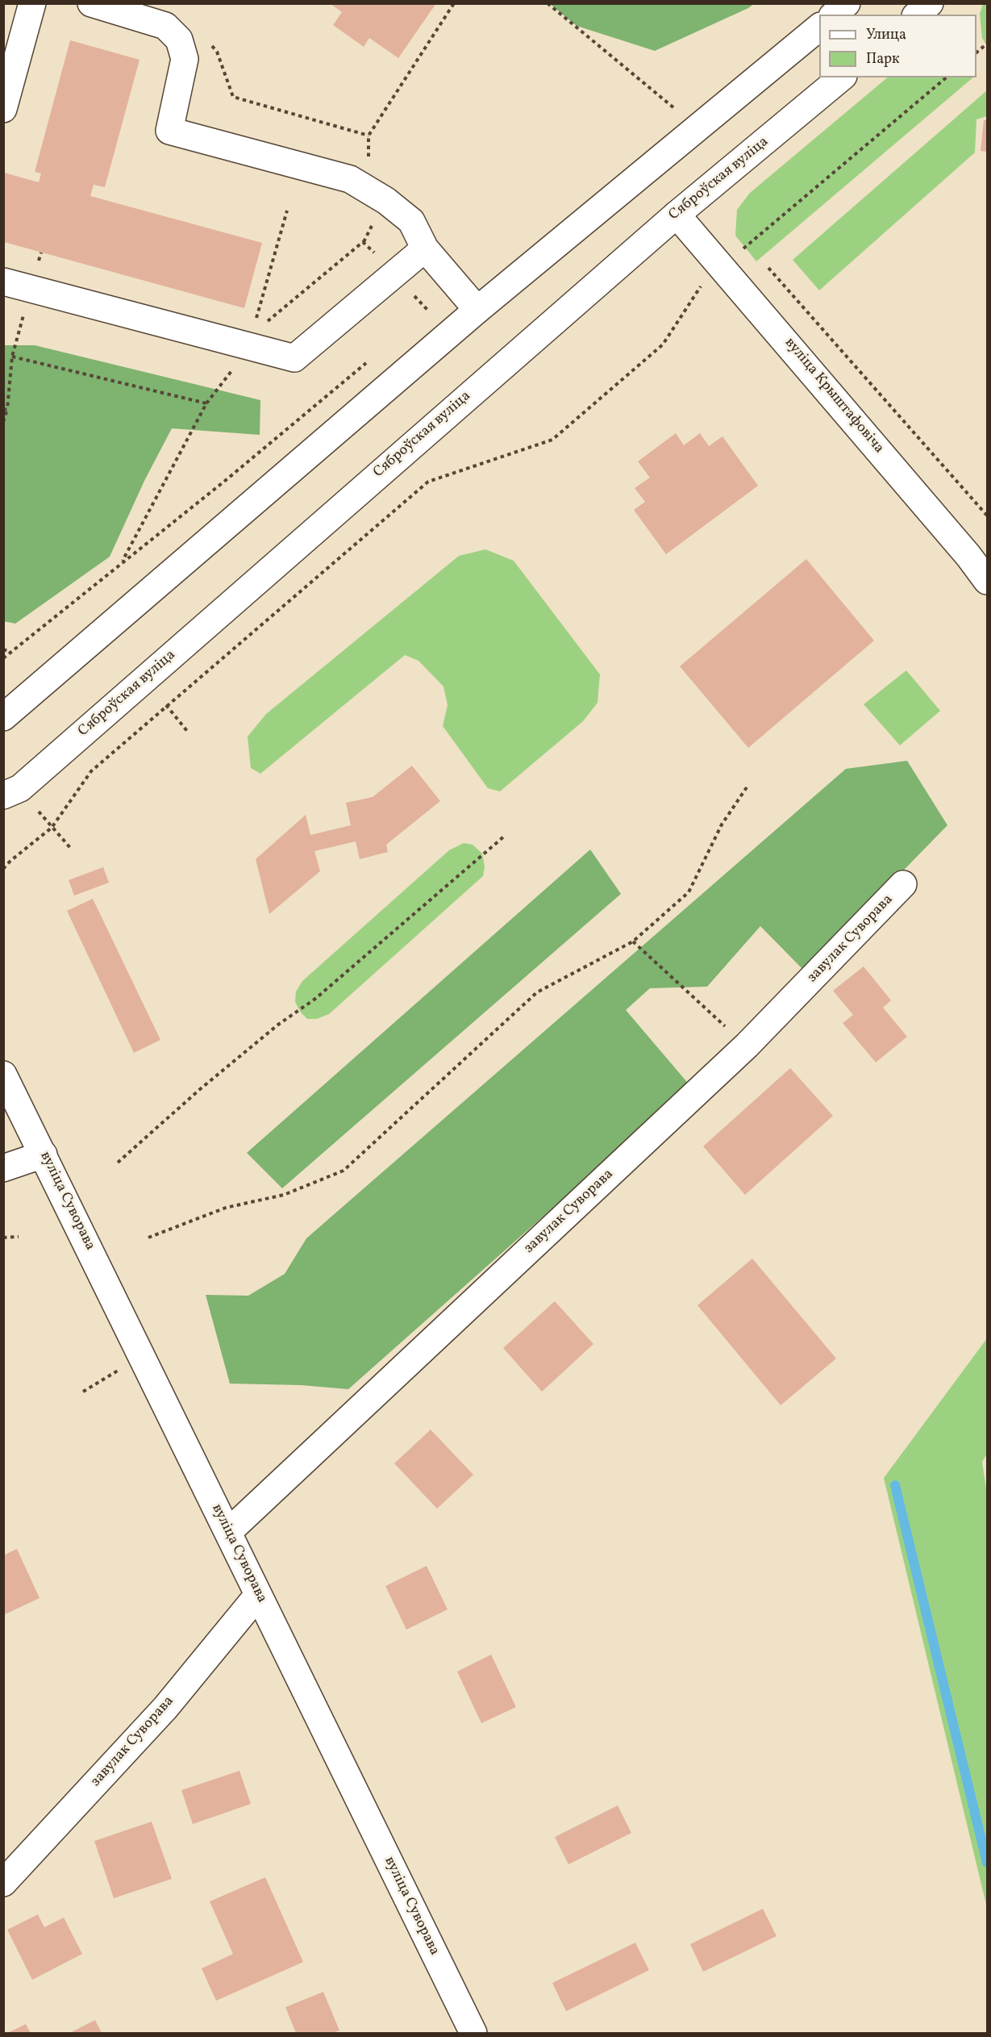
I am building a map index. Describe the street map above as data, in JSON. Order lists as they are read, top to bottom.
{
  "streets": {
    "main road": [
      "Сяброўская вуліца",
      "вуліца Крыштафовіча",
      "завулак Суворава",
      "вуліца Суворава"
    ]
  },
  "crossings": [
    ["Сяброўская вуліца", "вуліца Крыштафовіча"],
    ["завулак Суворава", "вуліца Суворава"]
  ],
  "legend": ["Улица", "Парк"]
}
